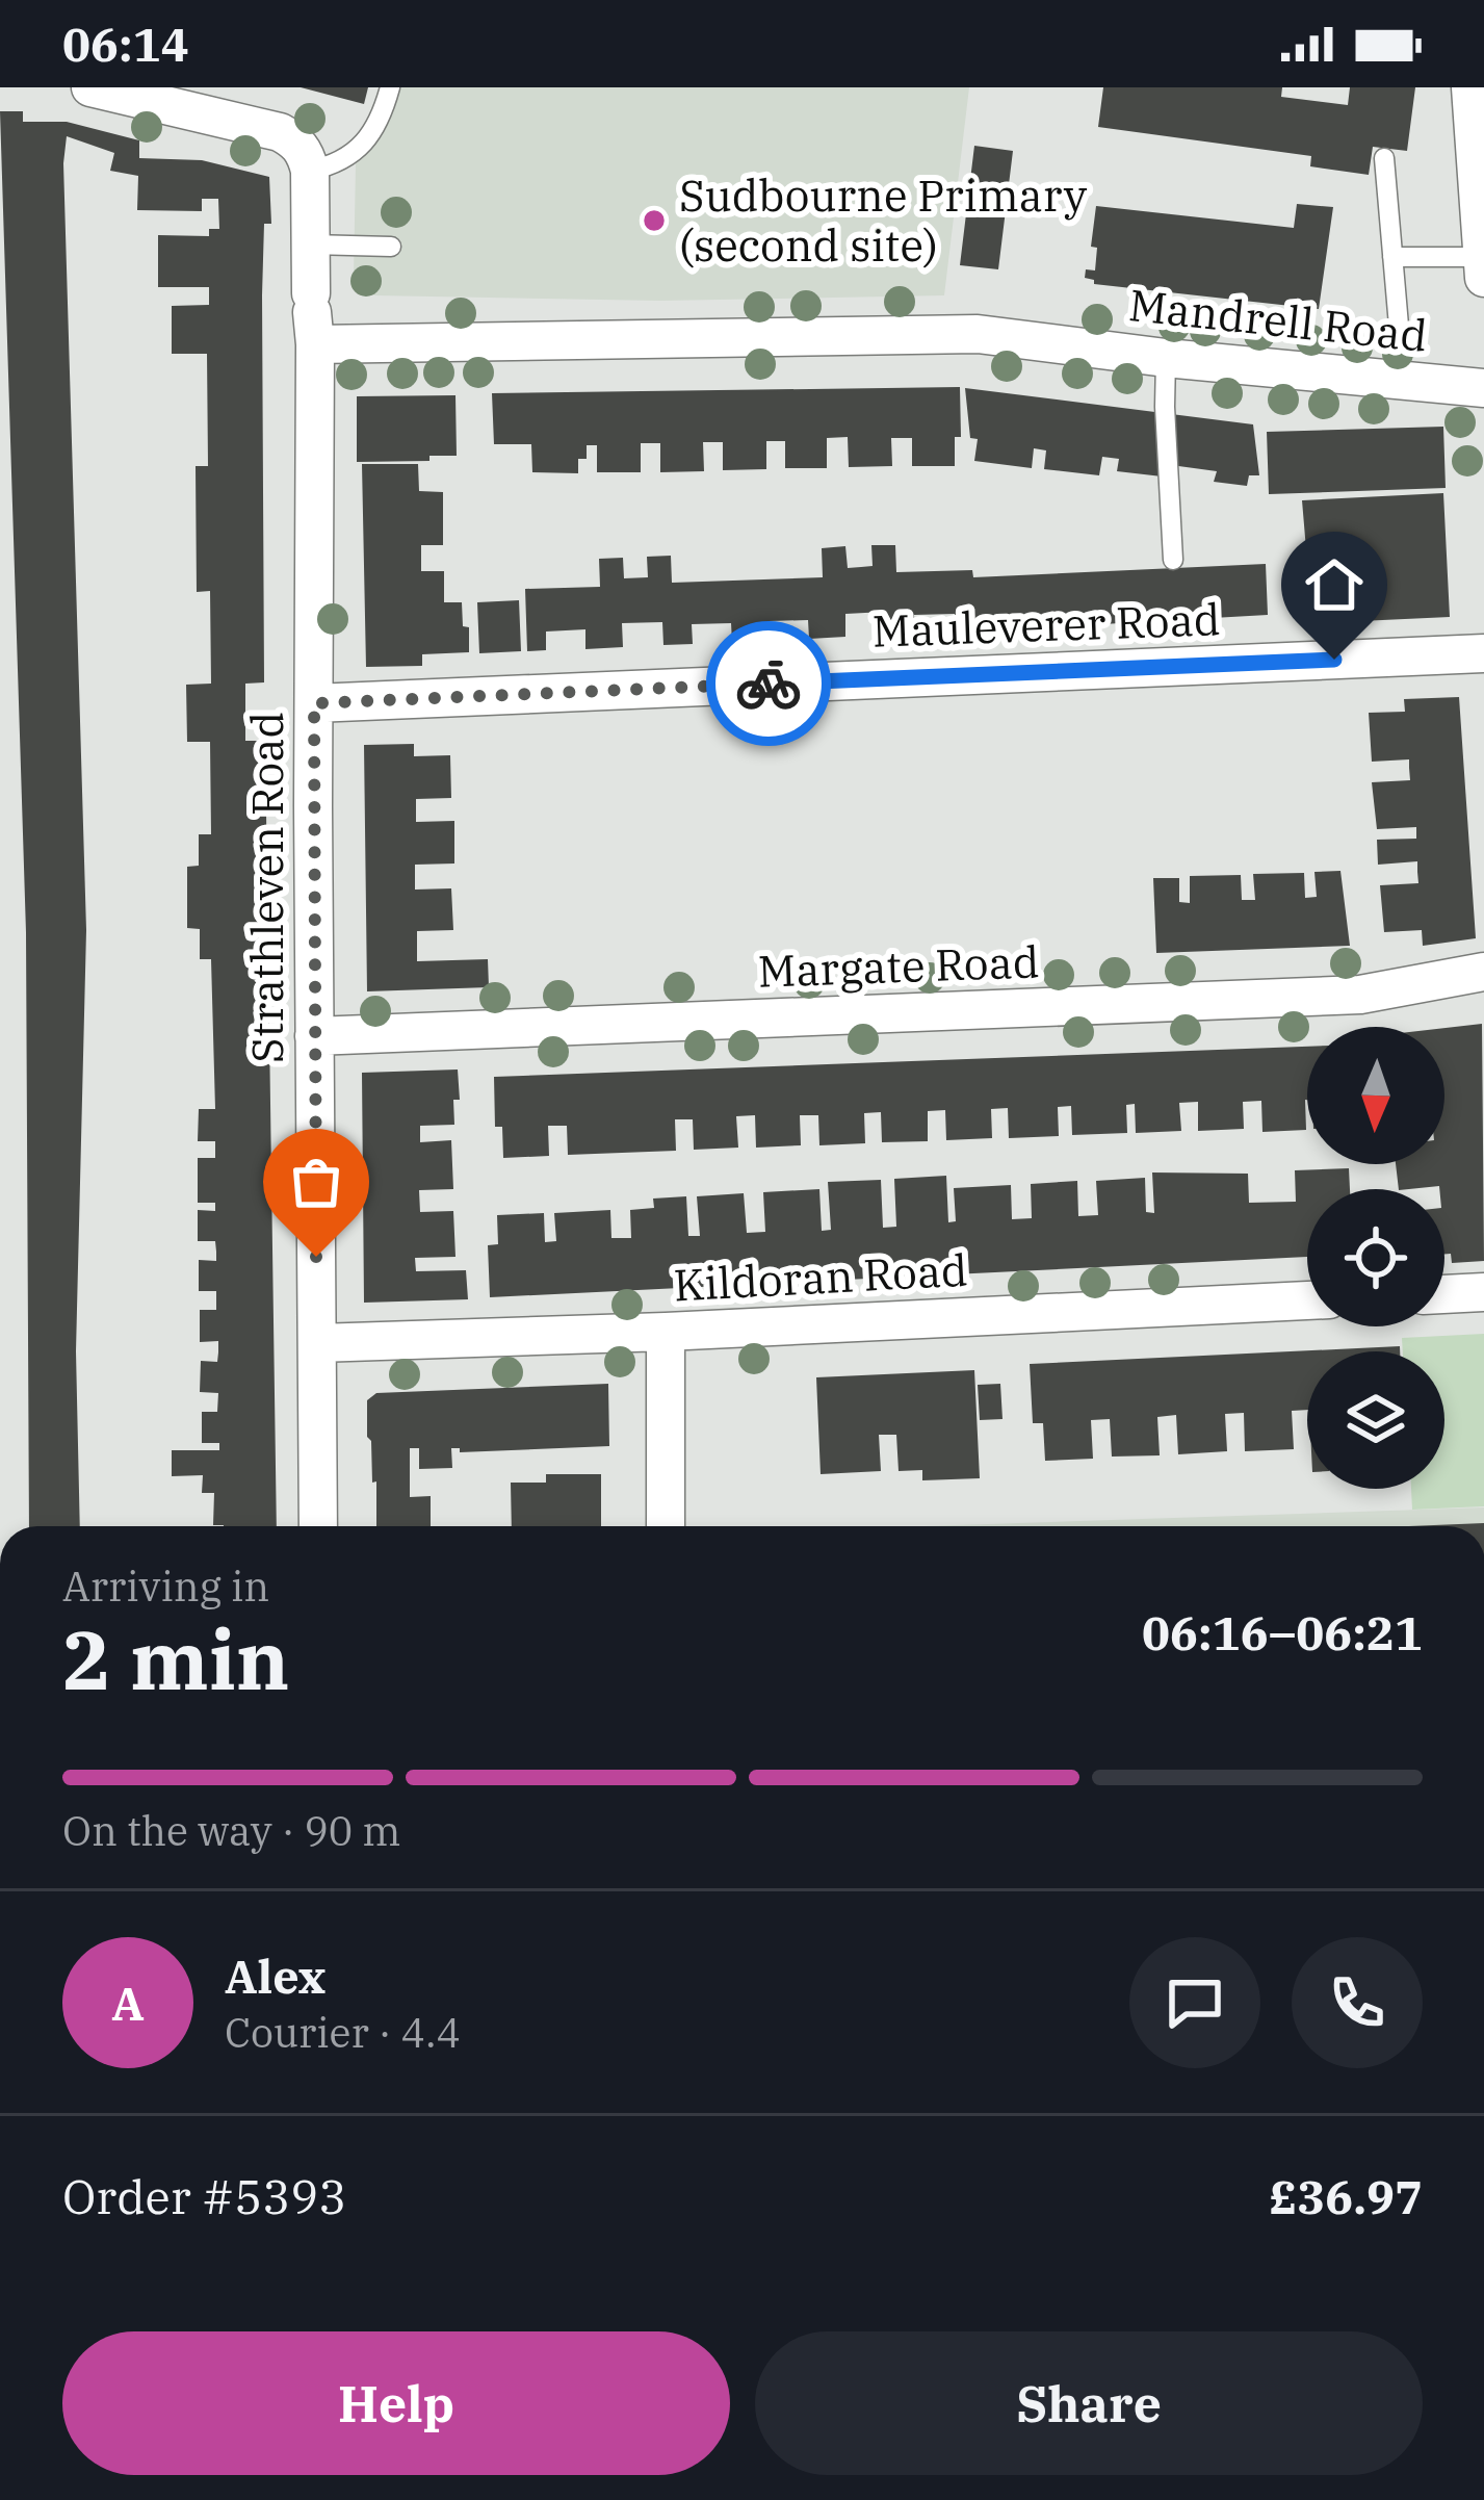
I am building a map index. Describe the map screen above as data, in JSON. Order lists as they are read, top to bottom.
{
  "streets": {
    "street": [
      "Mandrell Road",
      "Mauleverer Road",
      "Strathleven Road",
      "Margate Road",
      "Kildoran Road"
    ]
  },
  "crossings": [
    ["Mandrell Road", "Strathleven Road"],
    ["Mauleverer Road", "Strathleven Road"],
    ["Strathleven Road", "Margate Road"],
    ["Strathleven Road", "Kildoran Road"]
  ],
  "places": ["Sudbourne Primary (second site)"],
  "north": "bottom",
  "page": {
    "status": "06:14",
    "heading": ["2 min", "Arriving in", "06:16–06:21"],
    "panel": [
      "Alex",
      "Courier · 4.4",
      "Order #5393",
      "£36.97"
    ],
    "bar": "On the way · 90 m",
    "round": "A",
    "buttons": ["Help", "Share"]
  }
}
